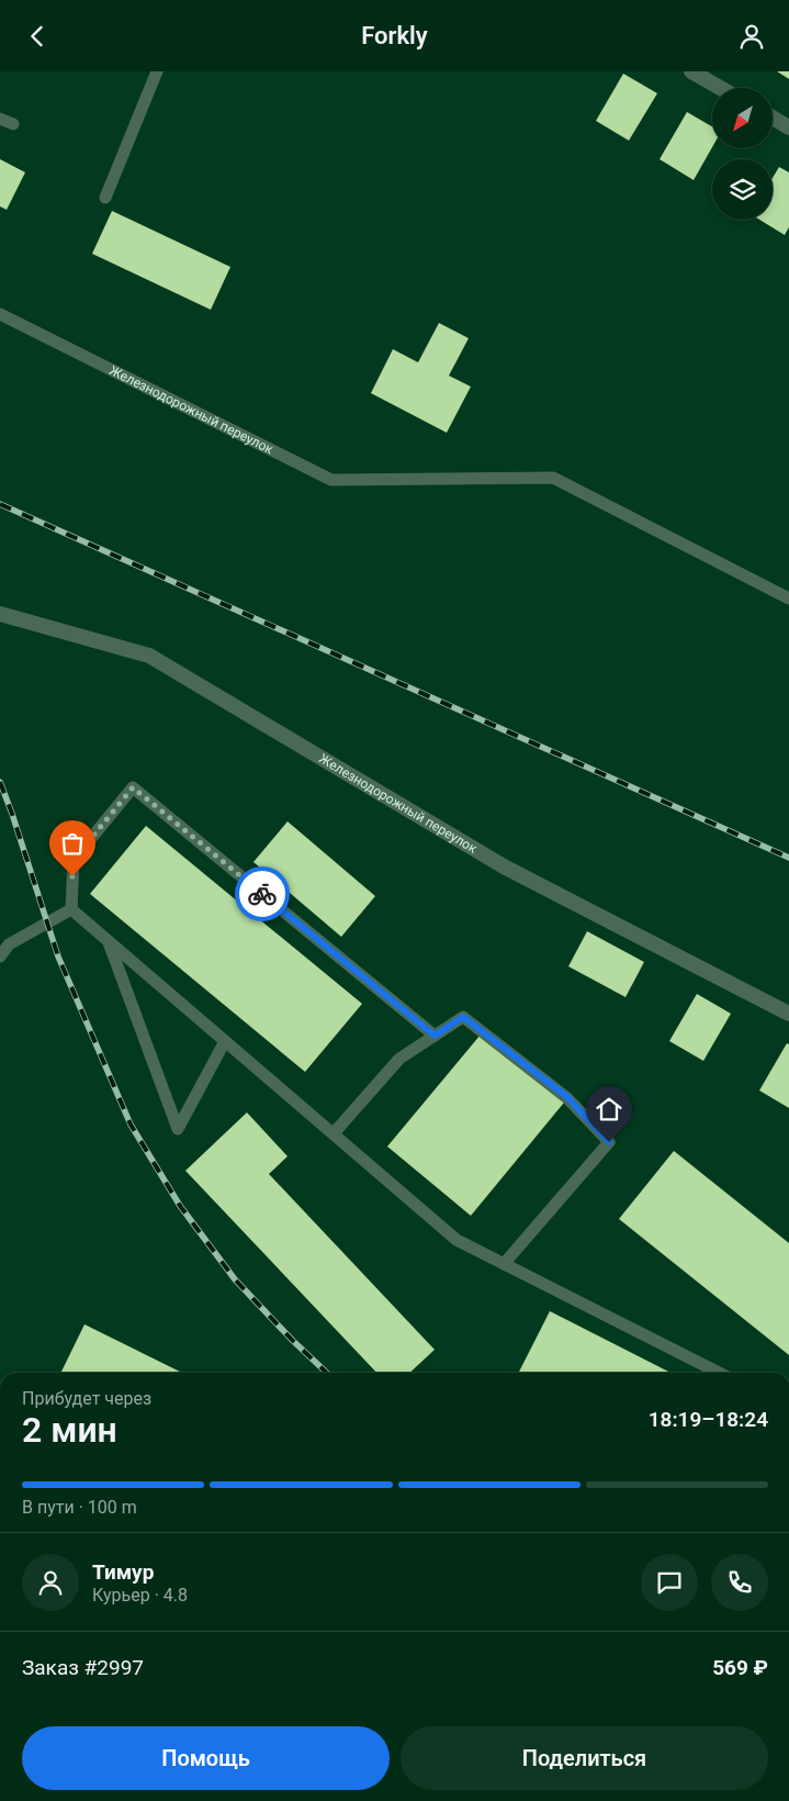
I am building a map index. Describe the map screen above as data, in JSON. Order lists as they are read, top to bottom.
{
  "streets": {
    "street": ["Железнодорожный переулок"]
  },
  "north": "bottom left",
  "page": {
    "header": "Forkly",
    "heading": ["2 мин", "Прибудет через", "18:19–18:24"],
    "panel": [
      "Тимур",
      "Курьер · 4.8",
      "Заказ #2997",
      "569 ₽"
    ],
    "bar": "В пути · 100 m",
    "buttons": ["Помощь", "Поделиться"]
  }
}
